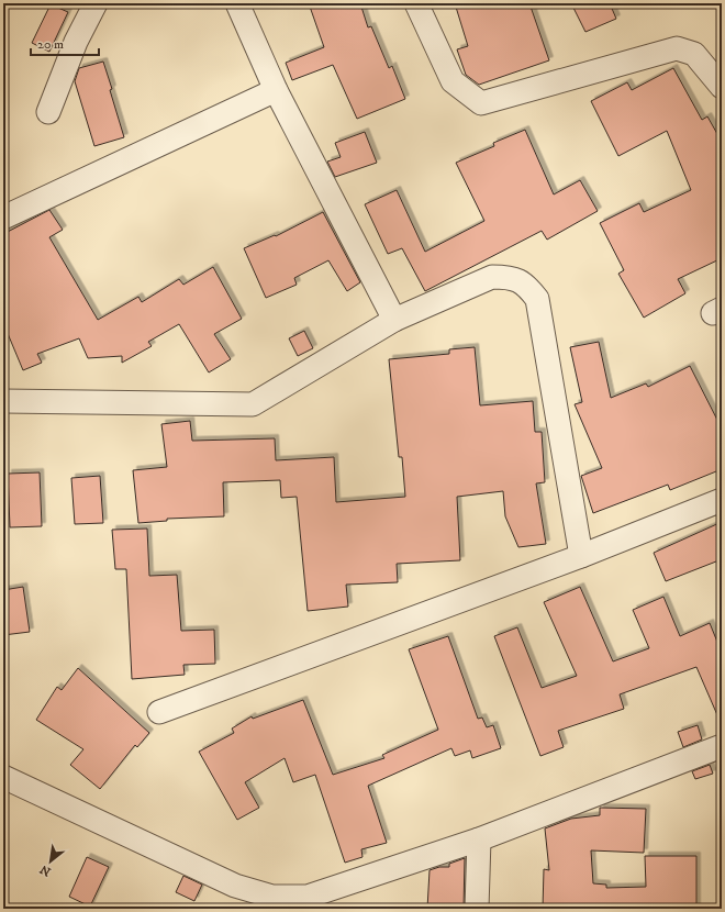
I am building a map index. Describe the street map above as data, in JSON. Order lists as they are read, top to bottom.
{
  "scale_bar": "20 m",
  "north": "bottom left"
}
